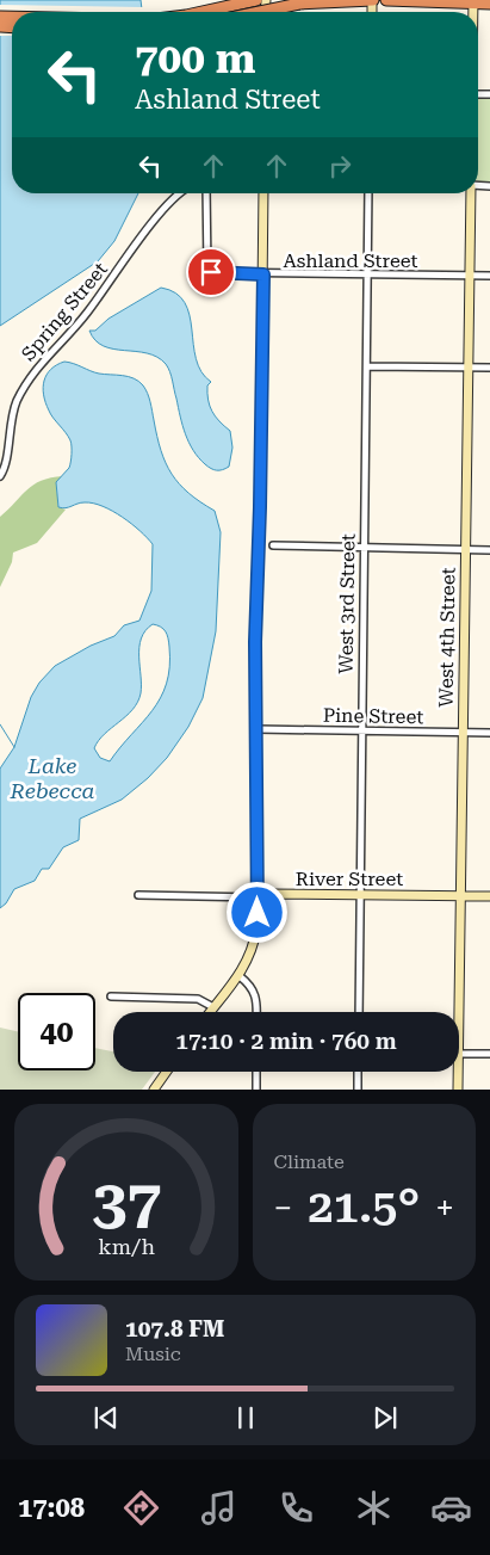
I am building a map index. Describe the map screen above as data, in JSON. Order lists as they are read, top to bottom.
{
  "streets": {
    "street": [
      "Ashland Street",
      "Spring Street",
      "West 3rd Street",
      "West 4th Street",
      "Pine Street",
      "River Street"
    ]
  },
  "crossings": [
    ["Ashland Street", "West 3rd Street"],
    ["Ashland Street", "West 4th Street"],
    ["West 3rd Street", "Pine Street"],
    ["West 3rd Street", "River Street"],
    ["West 4th Street", "Pine Street"],
    ["West 4th Street", "River Street"]
  ],
  "water": ["Lake Rebecca"],
  "page": {
    "turn": ["700 m", "Ashland Street"],
    "limit": "40",
    "trip": "17:10 · 2 min · 760 m",
    "tile": "Climate",
    "heat": ["−", "21.5°", "+"],
    "song": ["107.8 FM", "Music"],
    "tabs": "17:08",
    "gauge": ["37", "km/h"]
  }
}
